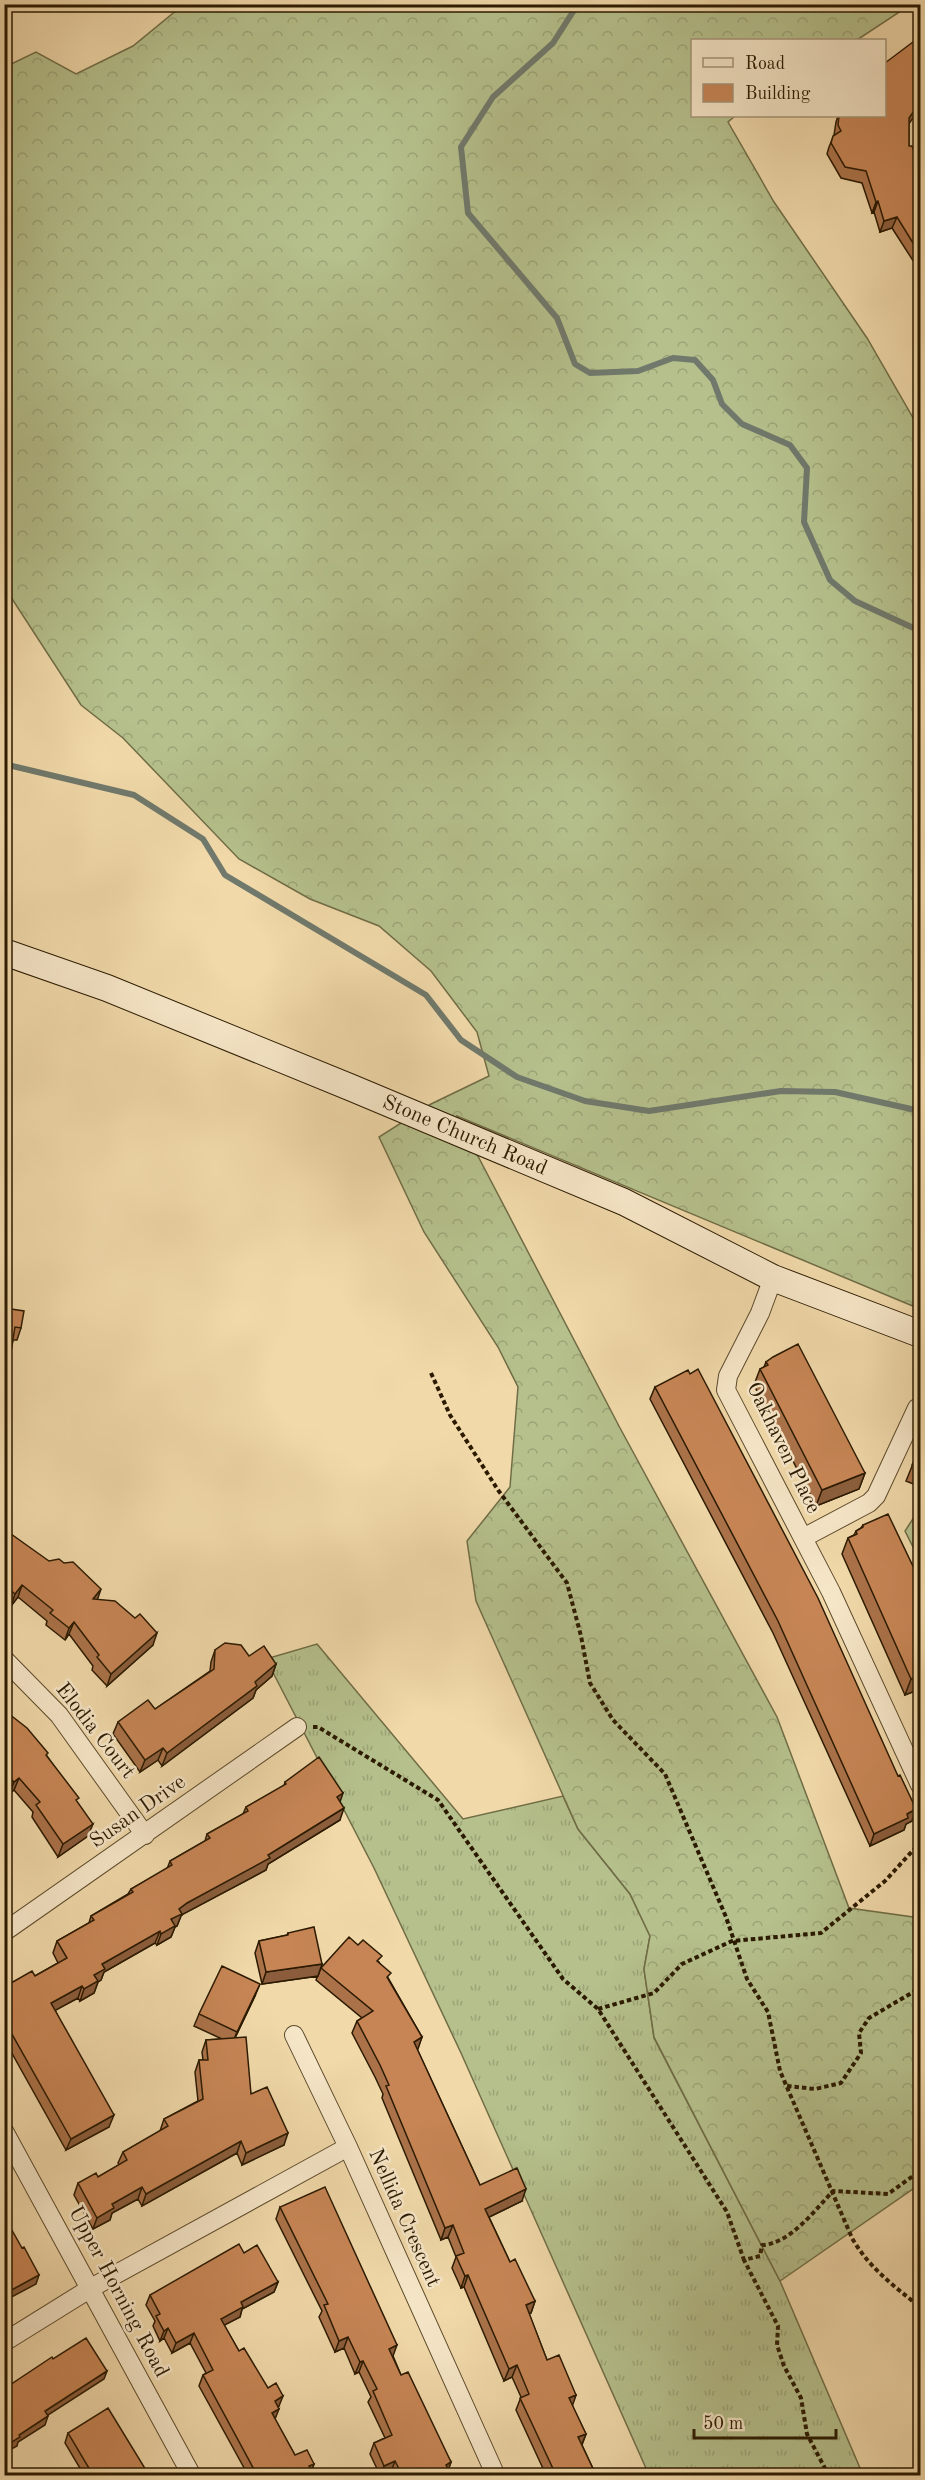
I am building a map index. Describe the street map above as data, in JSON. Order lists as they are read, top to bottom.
{
  "streets": {
    "main road": ["Stone Church Road"],
    "street": [
      "Oakhaven Place",
      "Elodia Court",
      "Susan Drive",
      "Nellida Crescent",
      "Upper Horning Road"
    ]
  },
  "crossings": [
    ["Stone Church Road", "Oakhaven Place"],
    ["Elodia Court", "Susan Drive"],
    ["Nellida Crescent", "Upper Horning Road"]
  ],
  "legend": ["Road", "Building"],
  "scale_bar": "50 m"
}
